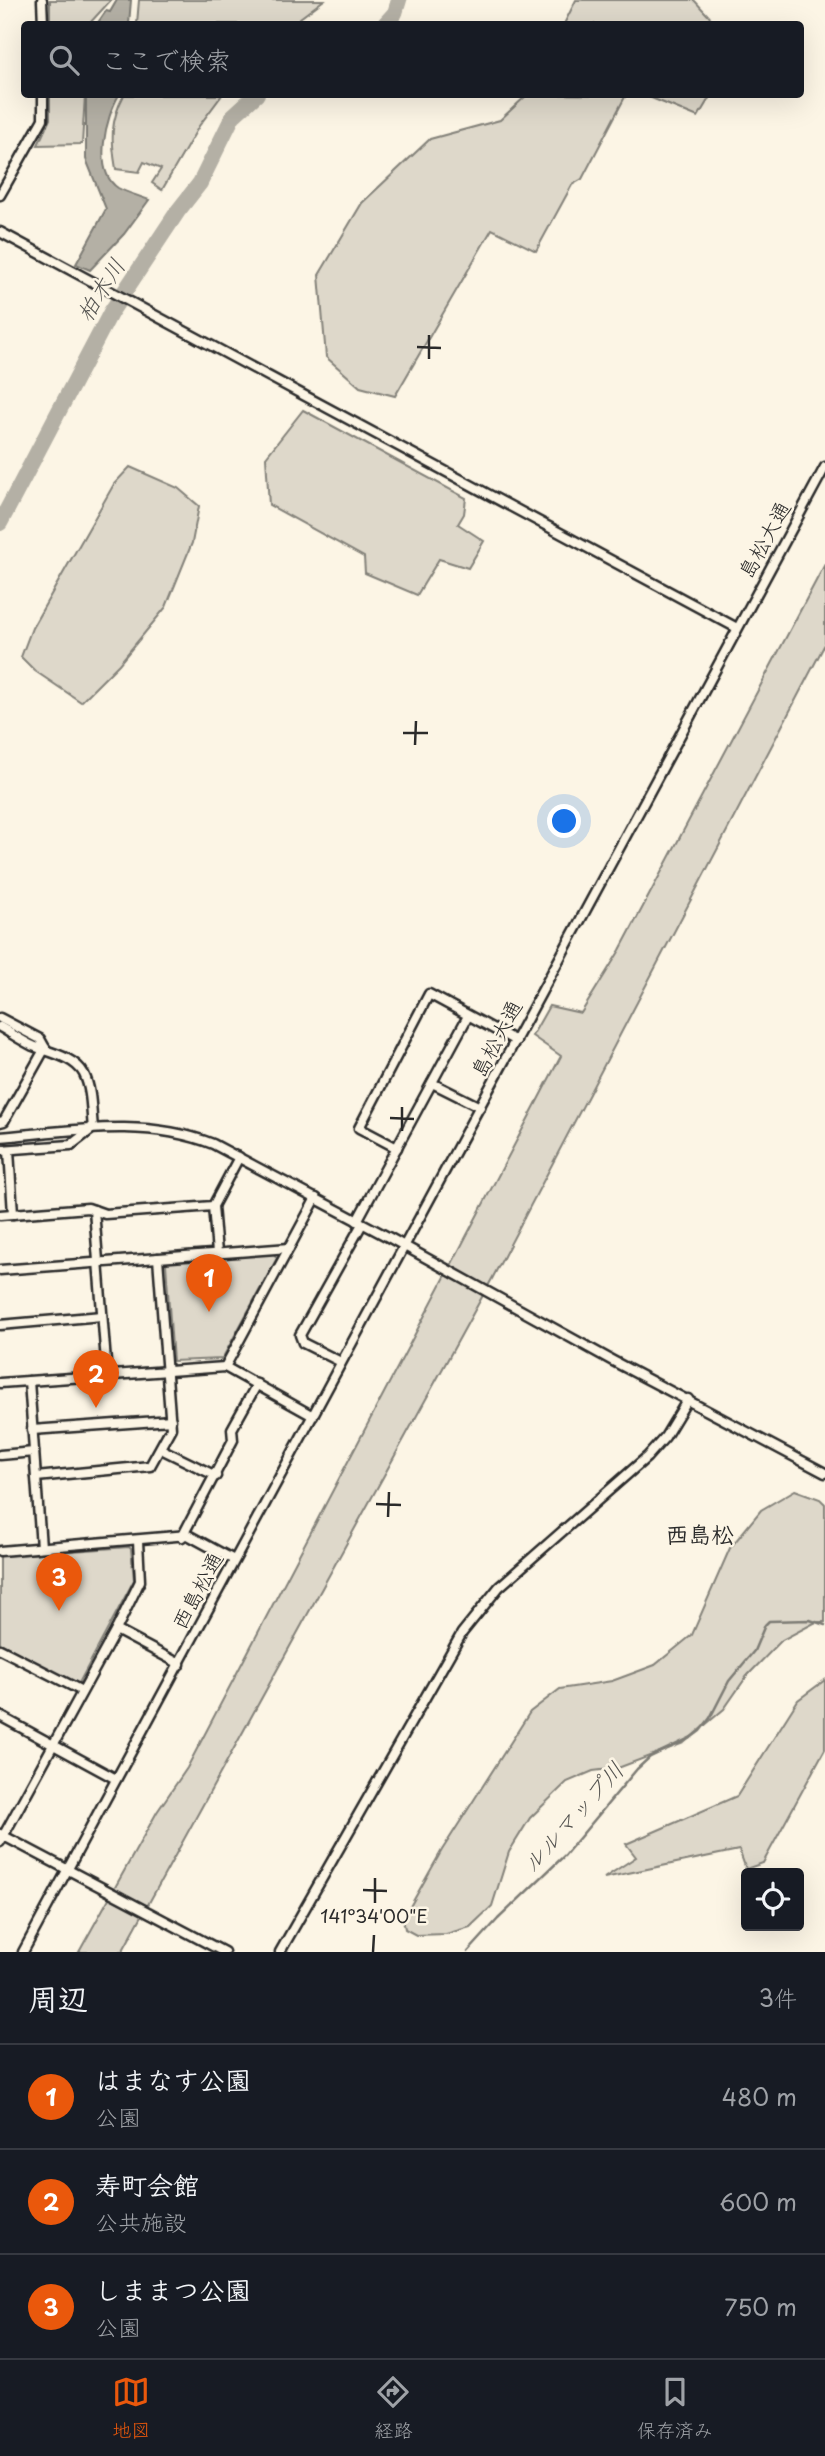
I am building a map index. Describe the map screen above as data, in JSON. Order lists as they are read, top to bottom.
{
  "streets": {
    "street": ["島松大通", "西島松通"]
  },
  "crossings": [
    ["島松大通", "西島松通"]
  ],
  "districts": ["西島松"],
  "water": ["柏木川", "ルルマップ川"],
  "page": {
    "search": "ここで検索",
    "pins": ["1", "2", "3"],
    "heading": ["周辺", "3件"],
    "list": [
      {
        "mark": "1",
        "name": "はまなす公園",
        "note": "公園",
        "value": "480 m"
      },
      {
        "mark": "2",
        "name": "寿町会館",
        "note": "公共施設",
        "value": "600 m"
      },
      {
        "mark": "3",
        "name": "しままつ公園",
        "note": "公園",
        "value": "750 m"
      }
    ],
    "nav": ["地図", "経路", "保存済み"]
  },
  "coordinates": ["141°34'00\"E"]
}
